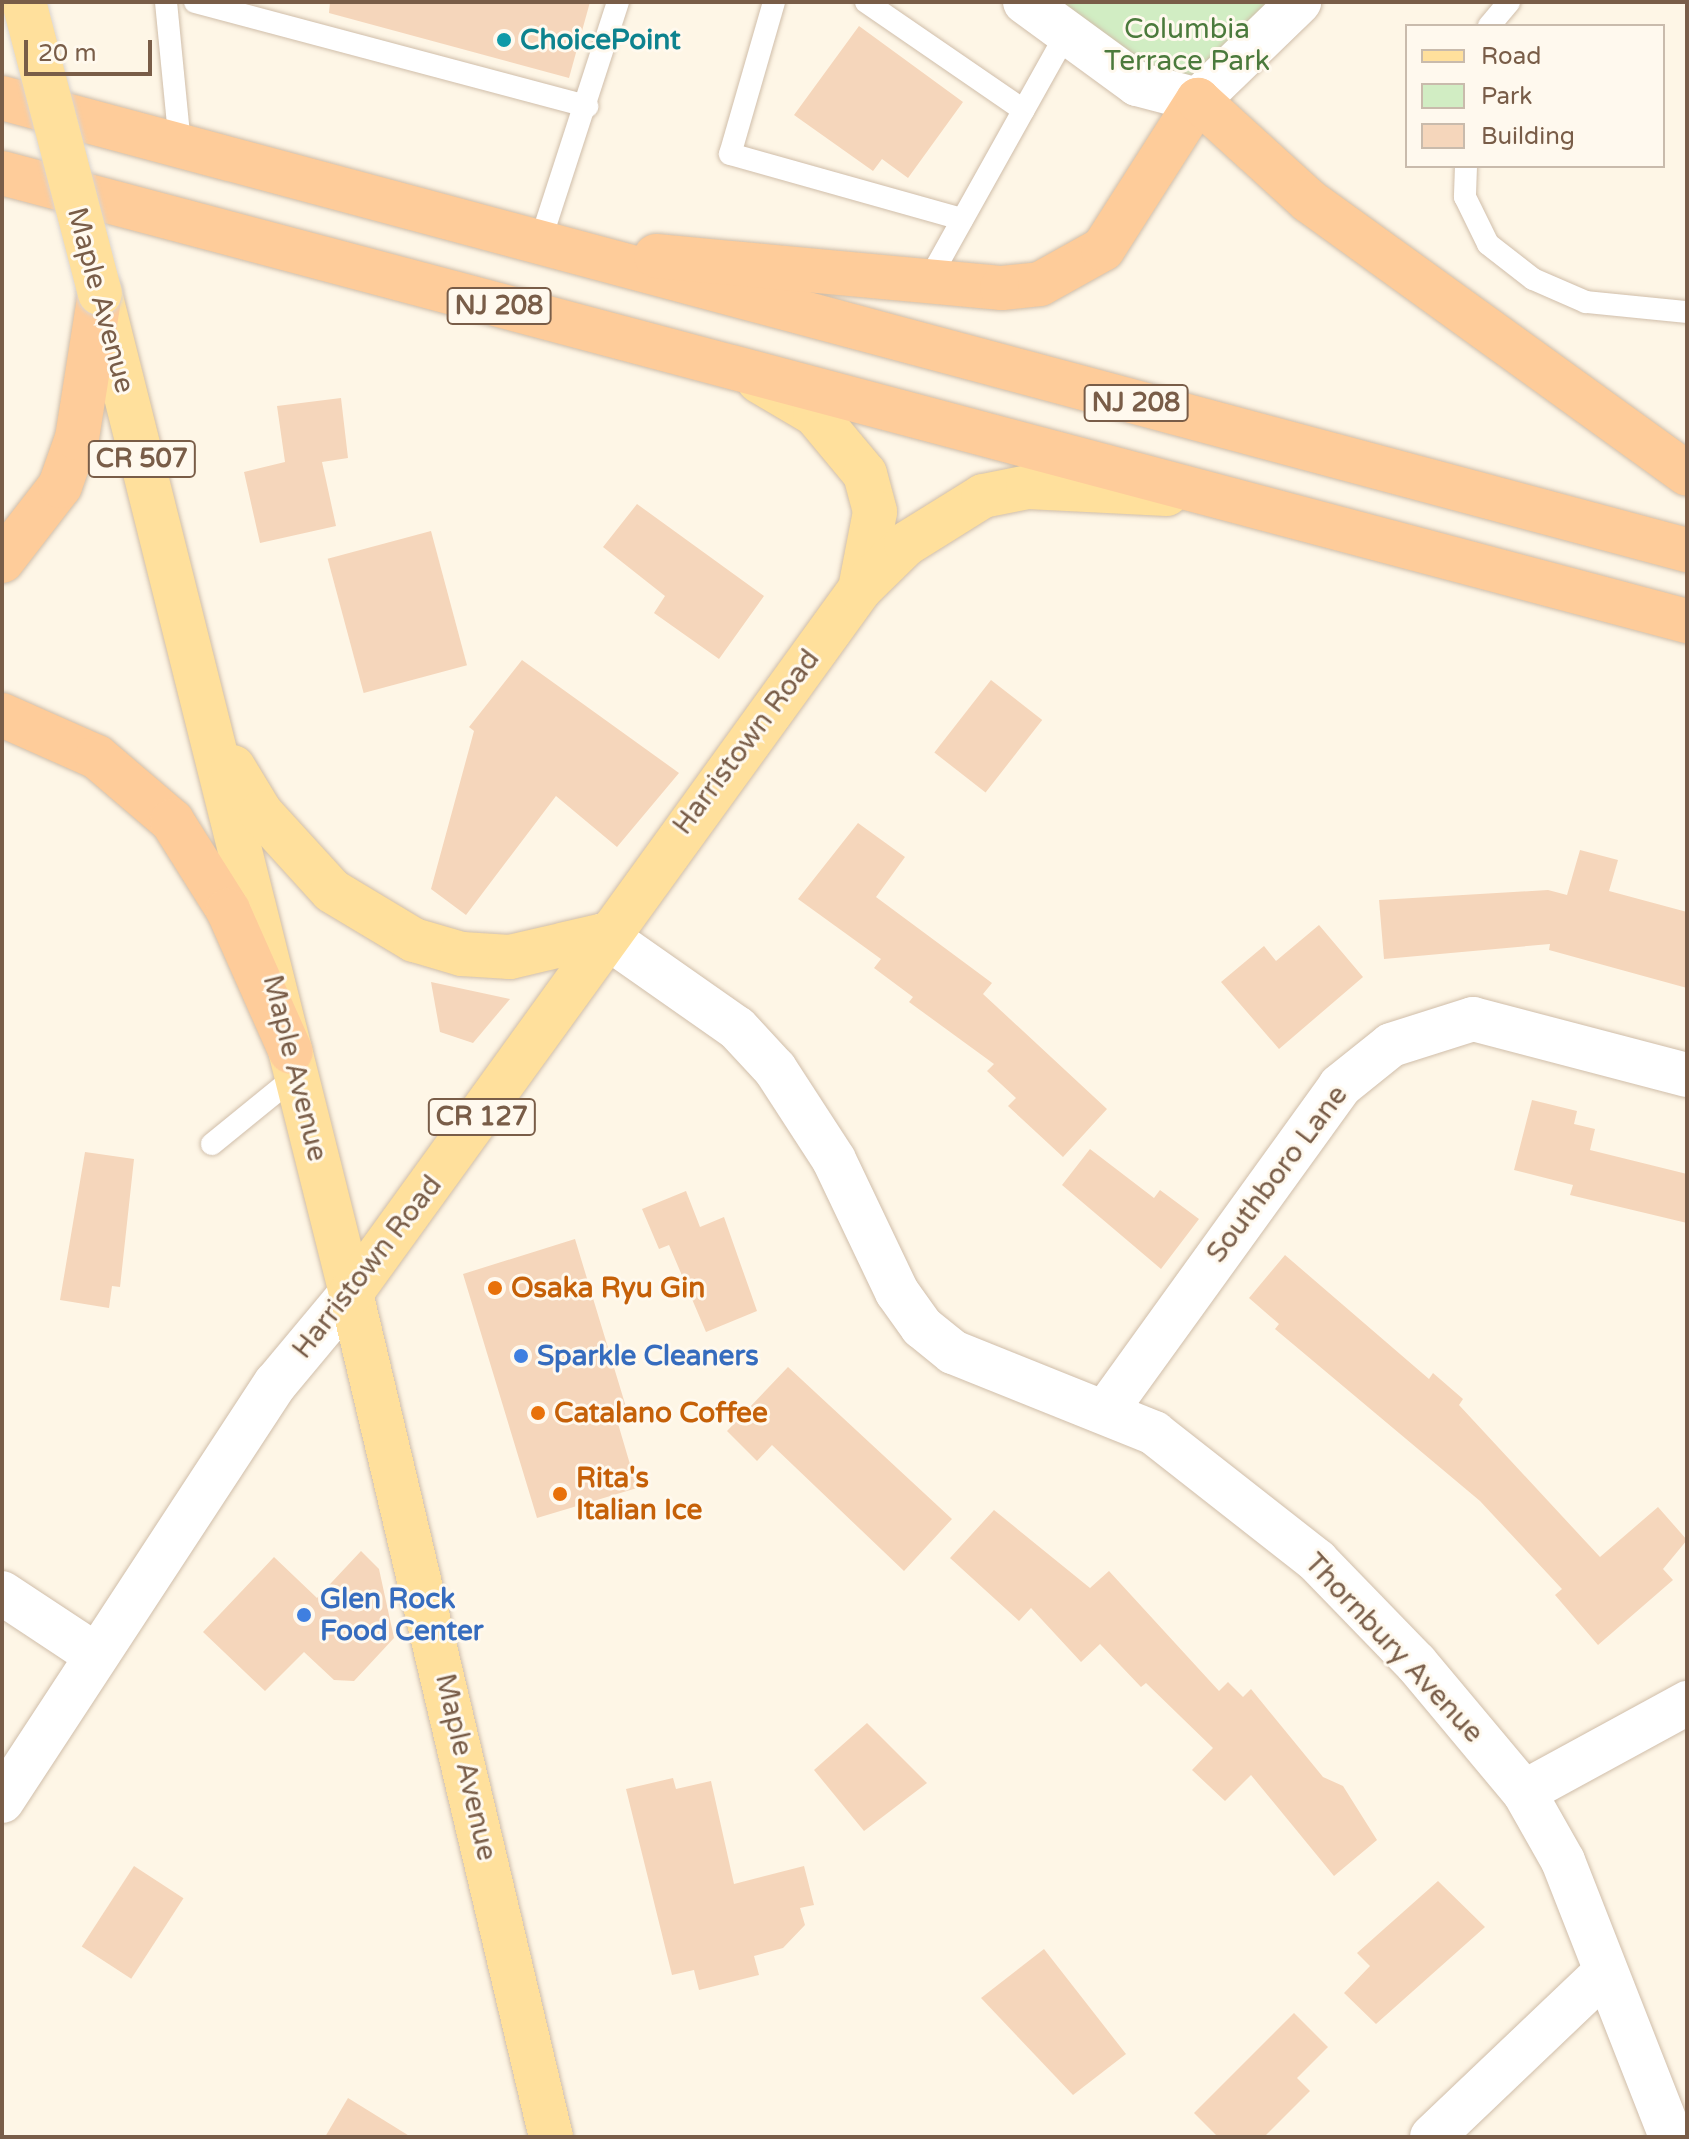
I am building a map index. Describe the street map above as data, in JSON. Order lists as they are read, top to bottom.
{
  "streets": {
    "highway": ["NJ 208"],
    "main road": [
      "Maple Avenue",
      "CR 507",
      "Harristown Road",
      "CR 127"
    ],
    "street": ["Southboro Lane", "Thornbury Avenue"]
  },
  "crossings": [
    ["Maple Avenue", "Harristown Road"],
    ["NJ 208", "Harristown Road"],
    ["Harristown Road", "Thornbury Avenue"],
    ["Southboro Lane", "Thornbury Avenue"]
  ],
  "parks": ["Columbia Terrace Park"],
  "places": [
    "ChoicePoint",
    "Osaka Ryu Gin",
    "Sparkle Cleaners",
    "Catalano Coffee",
    "Rita's Italian Ice",
    "Glen Rock Food Center"
  ],
  "legend": ["Road", "Park", "Building"],
  "scale_bar": "20 m"
}
